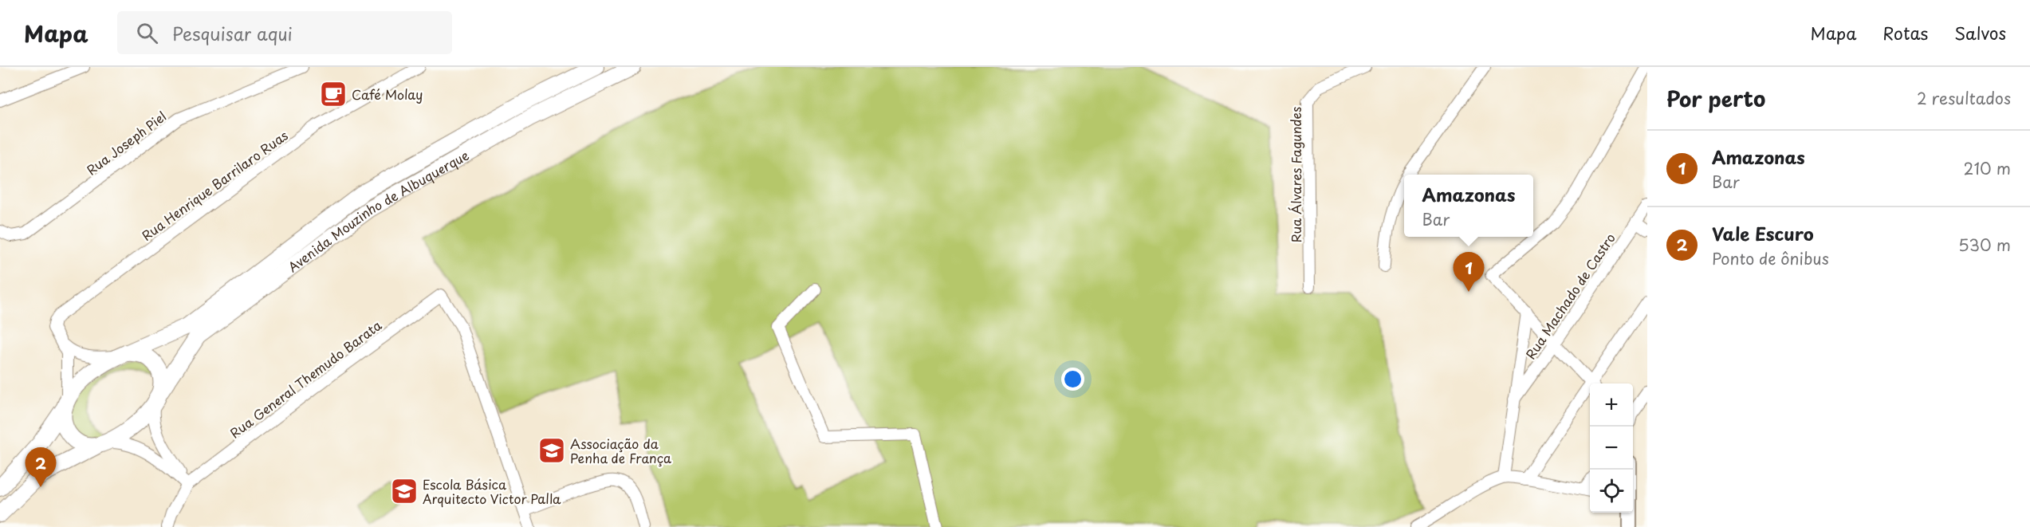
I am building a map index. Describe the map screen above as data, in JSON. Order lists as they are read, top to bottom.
{
  "streets": {
    "main road": ["Avenida Mouzinho de Albuquerque"],
    "street": [
      "Rua Joseph Piel",
      "Rua Álvares Fagundes",
      "Rua Henrique Barrilaro Ruas",
      "Rua Machado de Castro",
      "Rua General Themudo Barata"
    ]
  },
  "crossings": [
    ["Rua Henrique Barrilaro Ruas", "Avenida Mouzinho de Albuquerque"]
  ],
  "places": {
    "cafe": ["Café Molay"],
    "school or university": ["Associação da Penha de França", "Escola Básica Arquitecto Victor Palla"]
  },
  "page": {
    "header": "Mapa",
    "search": "Pesquisar aqui",
    "nav": ["Mapa", "Rotas", "Salvos"],
    "heading": ["Por perto", "2 resultados"],
    "list": [
      {
        "mark": "1",
        "name": "Amazonas",
        "note": "Bar",
        "value": "210 m"
      },
      {
        "mark": "2",
        "name": "Vale Escuro",
        "note": "Ponto de ônibus",
        "value": "530 m"
      }
    ],
    "popup": ["Amazonas", "Bar"],
    "pins": ["1", "2"],
    "map_buttons": ["+", "−"]
  }
}
